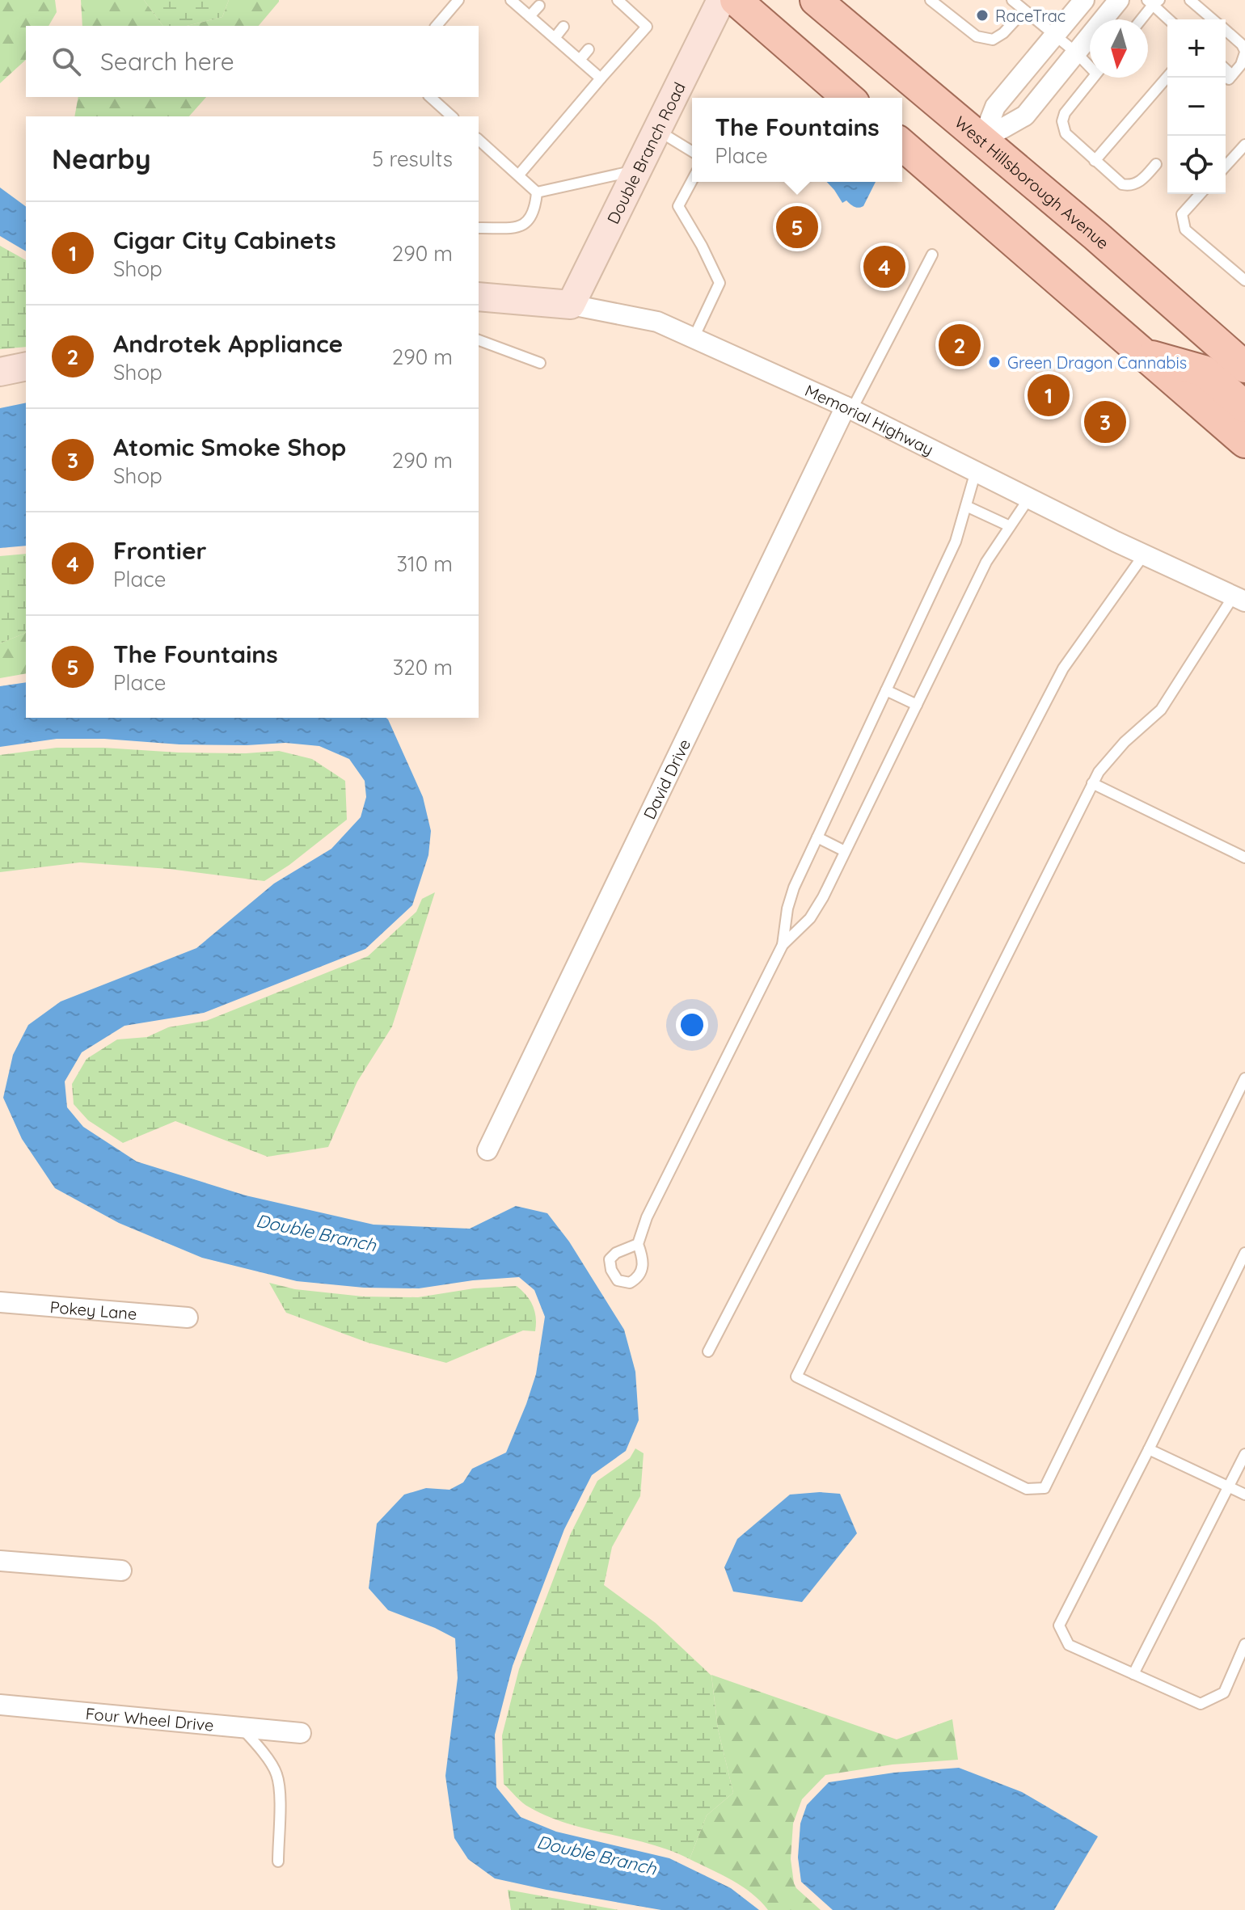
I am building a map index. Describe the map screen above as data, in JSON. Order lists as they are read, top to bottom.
{
  "streets": {
    "main road": ["West Hillsborough Avenue"],
    "street": [
      "Double Branch Road",
      "Memorial Highway",
      "David Drive",
      "Pokey Lane",
      "Four Wheel Drive"
    ]
  },
  "crossings": [
    ["Double Branch Road", "Memorial Highway"],
    ["Memorial Highway", "David Drive"]
  ],
  "water": ["Double Branch"],
  "places": ["RaceTrac", "Green Dragon Cannabis"],
  "north": "bottom",
  "page": {
    "map_buttons": ["+", "−"],
    "search": "Search here",
    "popup": ["The Fountains", "Place"],
    "heading": ["Nearby", "5 results"],
    "list": [
      {
        "mark": "1",
        "name": "Cigar City Cabinets",
        "note": "Shop",
        "value": "290 m"
      },
      {
        "mark": "2",
        "name": "Androtek Appliance",
        "note": "Shop",
        "value": "290 m"
      },
      {
        "mark": "3",
        "name": "Atomic Smoke Shop",
        "note": "Shop",
        "value": "290 m"
      },
      {
        "mark": "4",
        "name": "Frontier",
        "note": "Place",
        "value": "310 m"
      },
      {
        "mark": "5",
        "name": "The Fountains",
        "note": "Place",
        "value": "320 m"
      }
    ],
    "pins": [
      "5",
      "4",
      "2",
      "1",
      "3"
    ]
  }
}
